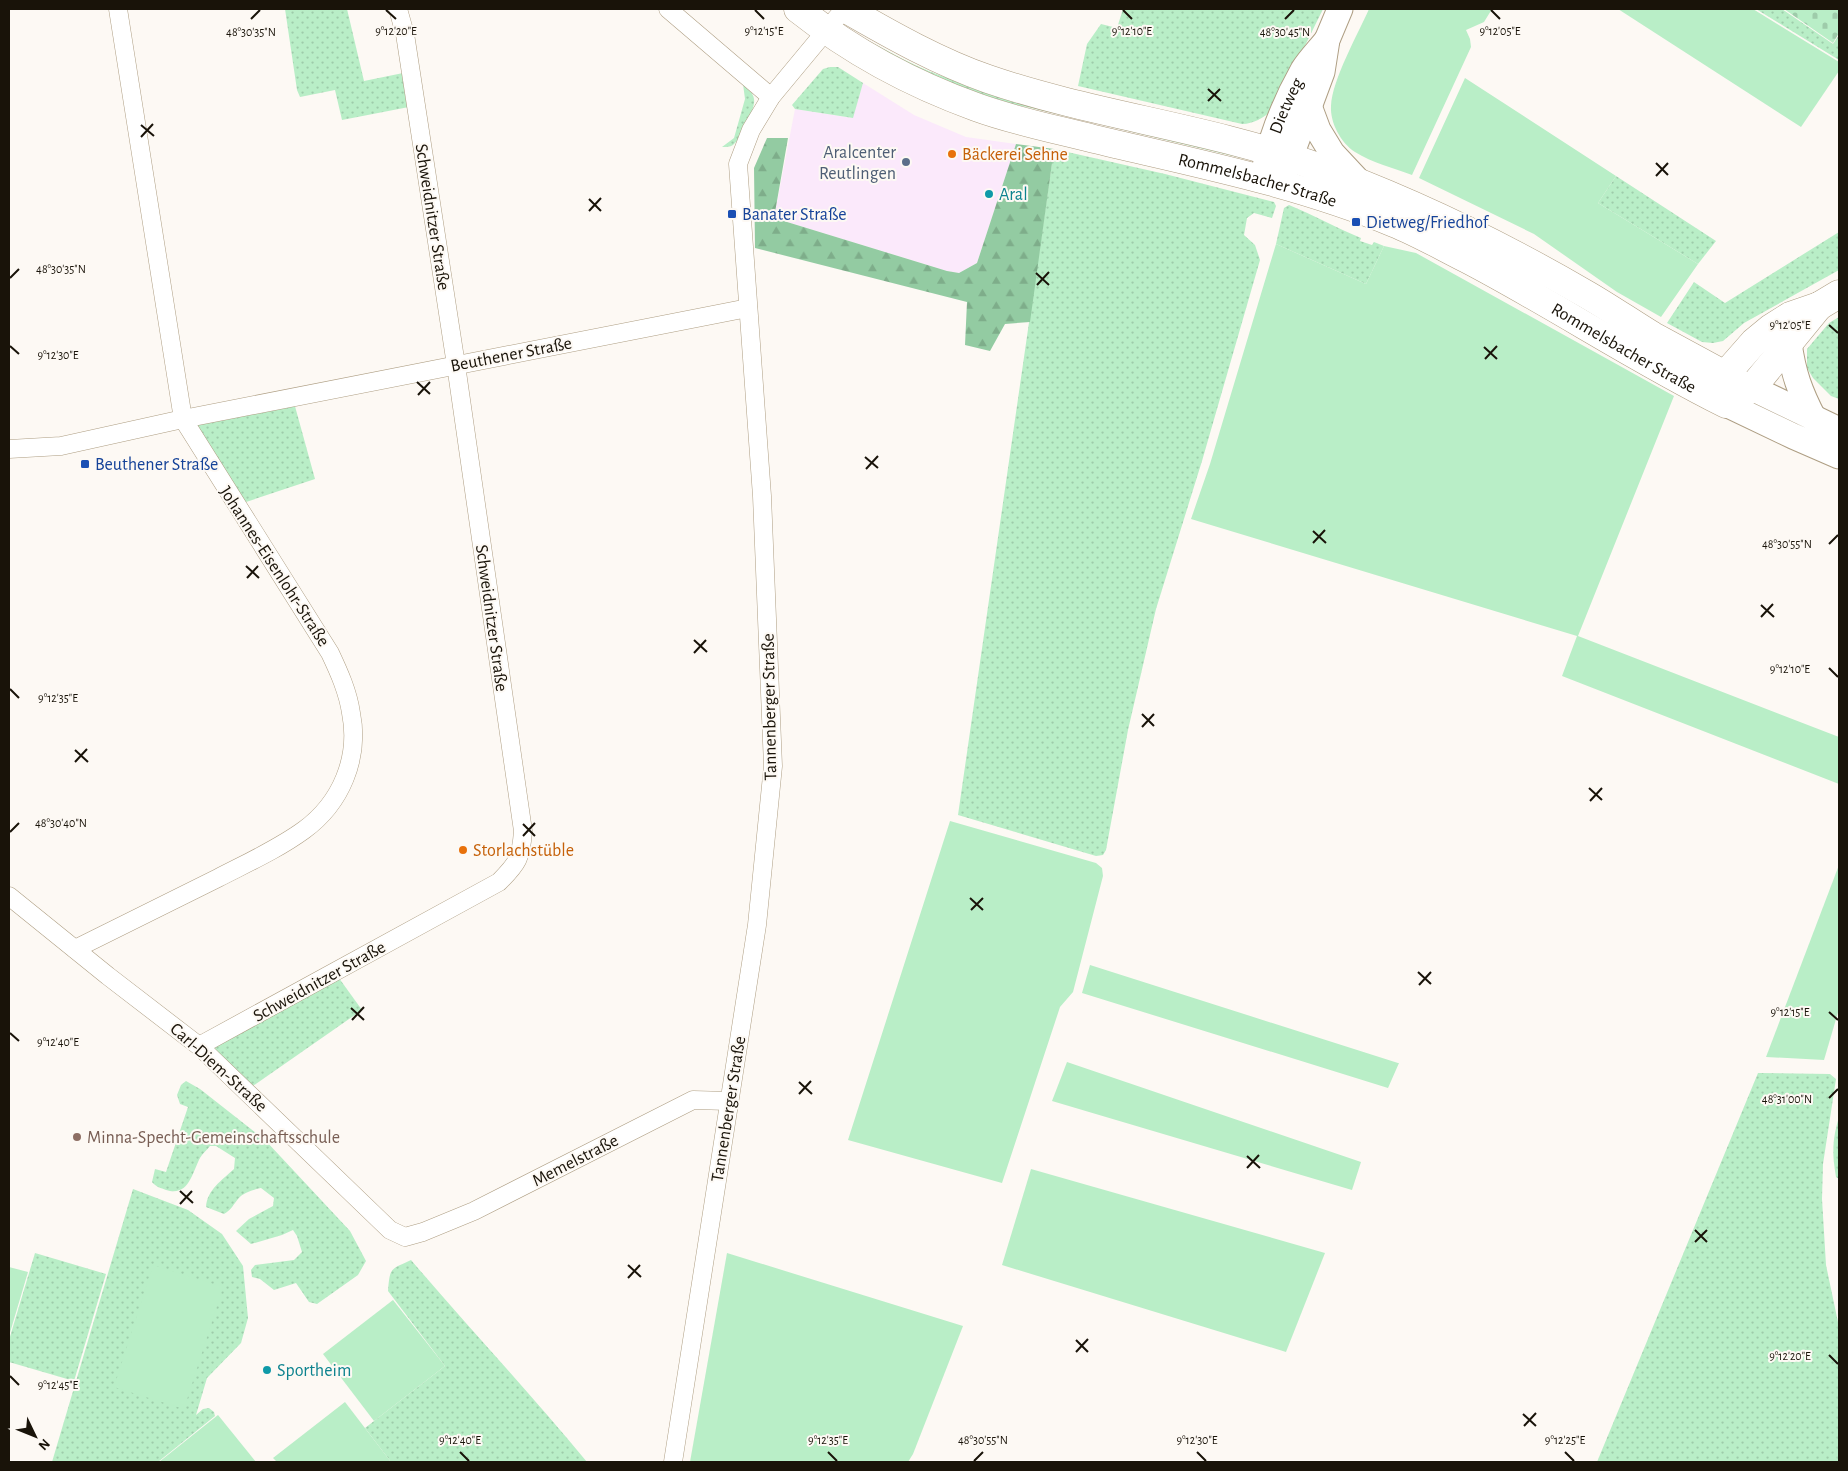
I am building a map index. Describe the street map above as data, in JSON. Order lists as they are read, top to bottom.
{
  "streets": {
    "main road": ["Rommelsbacher Straße"],
    "street": [
      "Dietweg",
      "Schweidnitzer Straße",
      "Beuthener Straße",
      "Johannes-Eisenlohr-Straße",
      "Tannenberger Straße",
      "Carl-Diem-Straße",
      "Memelstraße"
    ]
  },
  "crossings": [
    ["Dietweg", "Rommelsbacher Straße"],
    ["Rommelsbacher Straße", "Tannenberger Straße"],
    ["Schweidnitzer Straße", "Beuthener Straße"],
    ["Schweidnitzer Straße", "Carl-Diem-Straße"],
    ["Beuthener Straße", "Johannes-Eisenlohr-Straße"],
    ["Beuthener Straße", "Tannenberger Straße"],
    ["Johannes-Eisenlohr-Straße", "Carl-Diem-Straße"],
    ["Tannenberger Straße", "Memelstraße"],
    ["Carl-Diem-Straße", "Memelstraße"]
  ],
  "places": {
    "other": [
      "Bäckerei Sehne",
      "Aralcenter Reutlingen",
      "Aral",
      "Storlachstüble",
      "Minna-Specht-Gemeinschaftsschule",
      "Sportheim"
    ],
    "transit": ["Banater Straße", "Dietweg/Friedhof", "Beuthener Straße"]
  },
  "north": "bottom right",
  "coordinates": [
    "9°12'20\"E",
    "9°12'15\"E",
    "9°12'10\"E",
    "9°12'05\"E",
    "48°30'35\"N",
    "48°30'45\"N",
    "9°12'30\"E",
    "48°30'55\"N",
    "9°12'35\"E",
    "48°30'40\"N",
    "9°12'40\"E",
    "48°31'00\"N",
    "9°12'45\"E",
    "9°12'25\"E"
  ]
}
